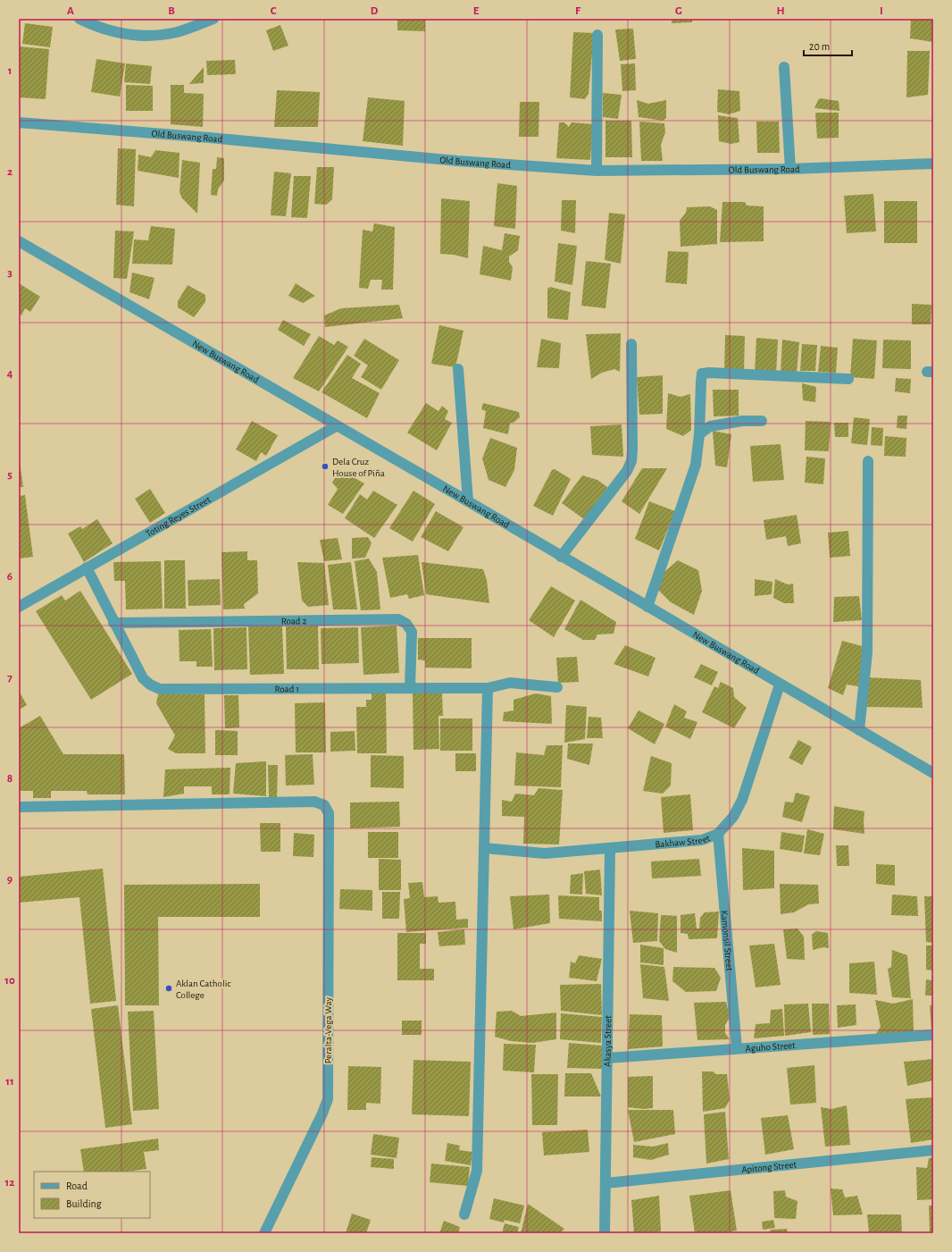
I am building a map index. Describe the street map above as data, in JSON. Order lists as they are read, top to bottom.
{
  "streets": {
    "street": [
      "Old Buswang Road",
      "New Buswang Road",
      "Toting Reyes Street",
      "Road 2",
      "Road 1",
      "Bakhaw Street",
      "Kamonsil Street",
      "Peralta-Vega Way",
      "Akasya Street",
      "Aguho Street",
      "Apitong Street"
    ]
  },
  "crossings": [
    ["New Buswang Road", "Toting Reyes Street"],
    ["New Buswang Road", "Bakhaw Street"],
    ["Toting Reyes Street", "Road 1"],
    ["Road 2", "Road 1"],
    ["Bakhaw Street", "Kamonsil Street"],
    ["Bakhaw Street", "Akasya Street"],
    ["Kamonsil Street", "Aguho Street"],
    ["Akasya Street", "Aguho Street"],
    ["Akasya Street", "Apitong Street"]
  ],
  "places": ["Dela Cruz House of Piña", "Aklan Catholic College"],
  "legend": ["Road", "Building"],
  "scale_bar": "20 m",
  "grid": {
    "columns": [
      "A",
      "B",
      "C",
      "D",
      "E",
      "F",
      "G",
      "H",
      "I"
    ],
    "rows": [
      "1",
      "2",
      "3",
      "4",
      "5",
      "6",
      "7",
      "8",
      "9",
      "10",
      "11",
      "12"
    ]
  }
}
